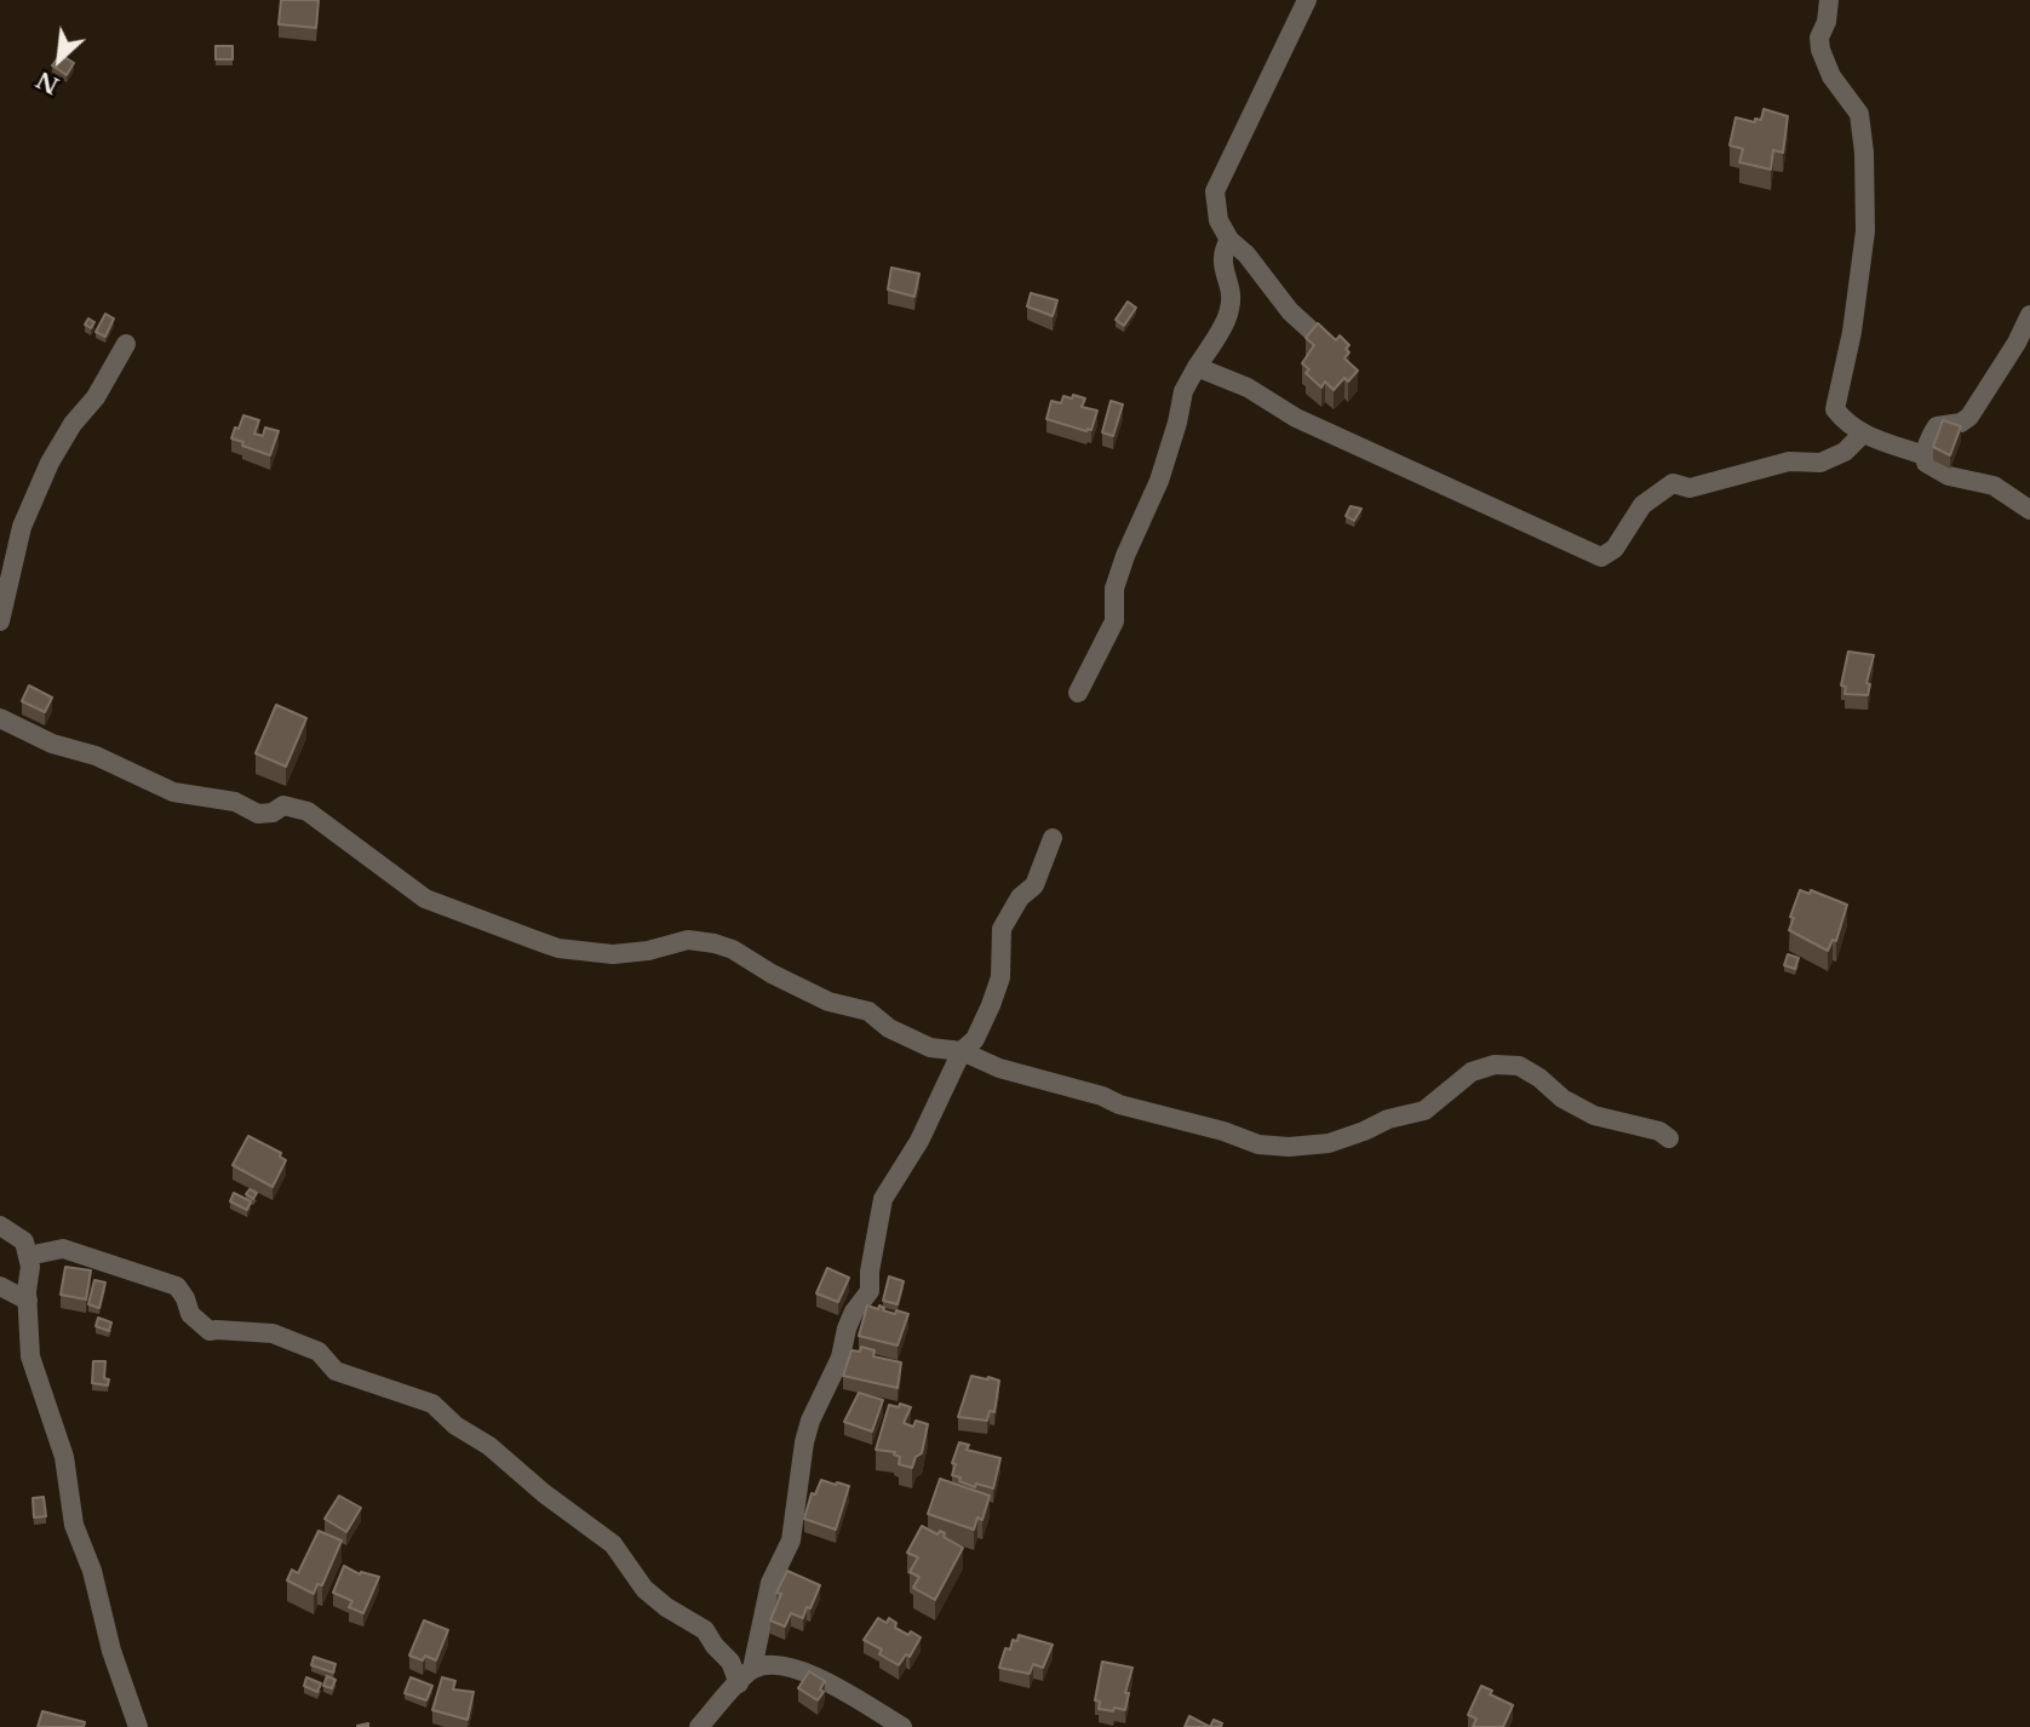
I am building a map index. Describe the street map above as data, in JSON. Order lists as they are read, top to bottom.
{
  "north": "bottom left"
}
